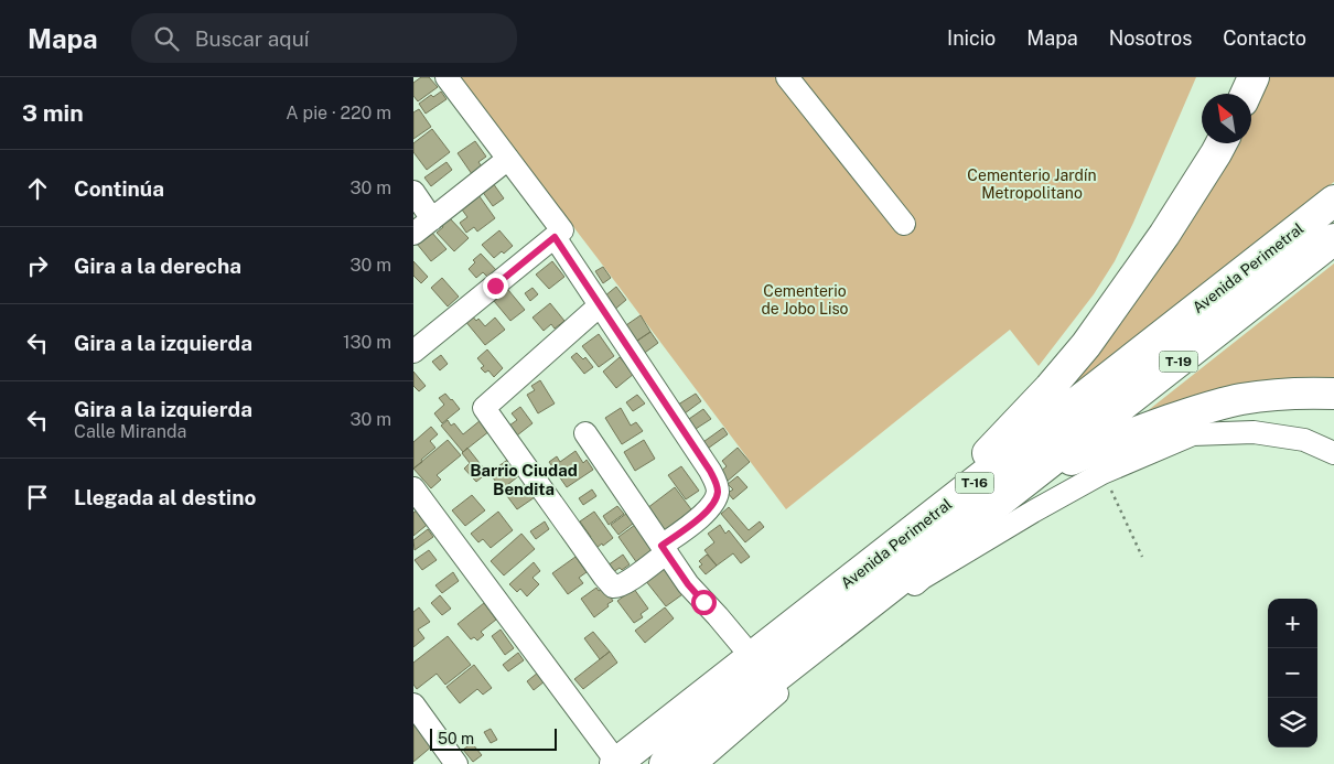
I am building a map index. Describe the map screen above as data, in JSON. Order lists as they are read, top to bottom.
{
  "streets": {
    "highway": ["Avenida Perimetral", "T-19", "T-16"]
  },
  "districts": ["Barrio Ciudad Bendita"],
  "parks": ["Cementerio Jardín Metropolitano", "Cementerio de Jobo Liso"],
  "scale_bar": "50 m",
  "north": "top left",
  "page": {
    "header": "Mapa",
    "search": "Buscar aquí",
    "nav": [
      "Inicio",
      "Mapa",
      "Nosotros",
      "Contacto"
    ],
    "heading": ["3 min", "A pie · 220 m"],
    "list": [
      ["Continúa", "30 m"],
      ["Gira a la derecha", "30 m"],
      ["Gira a la izquierda", "130 m"],
      ["Gira a la izquierda", "Calle Miranda", "30 m"],
      "Llegada al destino"
    ],
    "map_buttons": ["+", "−"],
    "scale": "50 m"
  }
}
